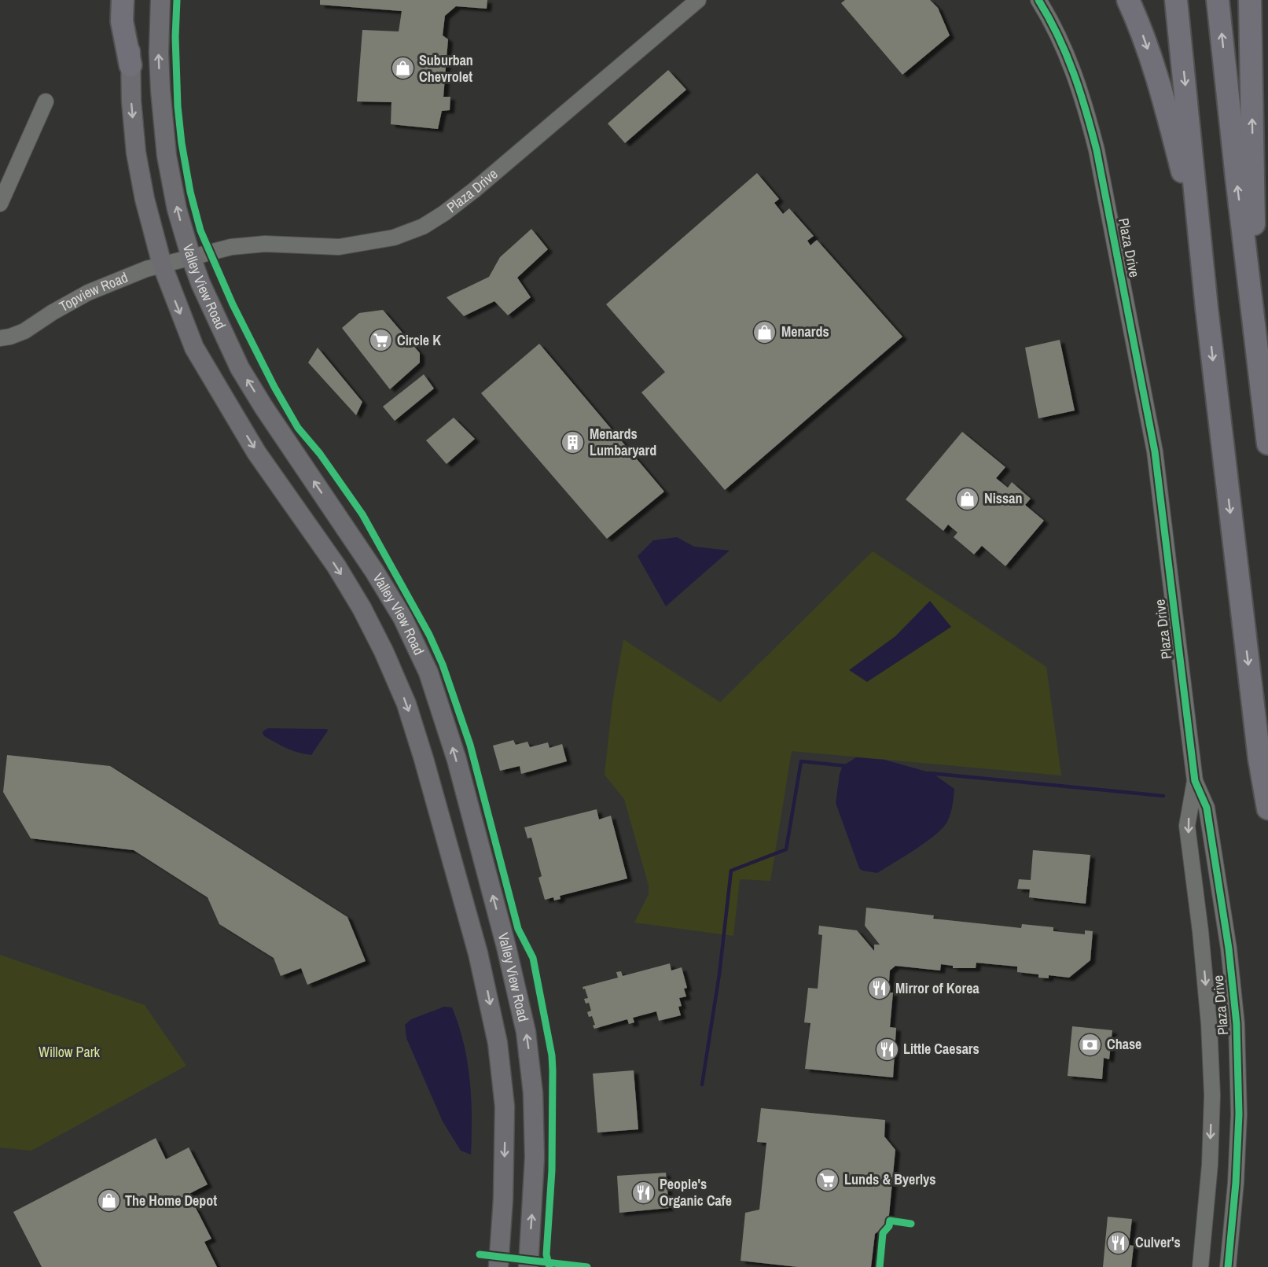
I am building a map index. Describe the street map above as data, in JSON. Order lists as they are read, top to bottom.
{
  "streets": {
    "main road": ["Valley View Road"],
    "street": ["Plaza Drive", "Topview Road"]
  },
  "crossings": [
    ["Plaza Drive", "Valley View Road"],
    ["Plaza Drive", "Topview Road"],
    ["Valley View Road", "Topview Road"]
  ],
  "parks": ["Willow Park"],
  "places": {
    "shop": [
      "Suburban Chevrolet",
      "Menards",
      "Nissan",
      "The Home Depot"
    ],
    "supermarket": ["Circle K", "Lunds & Byerlys"],
    "building": ["Menards Lumbaryard"],
    "restaurant": [
      "Mirror of Korea",
      "Little Caesars",
      "People's Organic Cafe",
      "Culver's"
    ],
    "bank": ["Chase"]
  }
}
